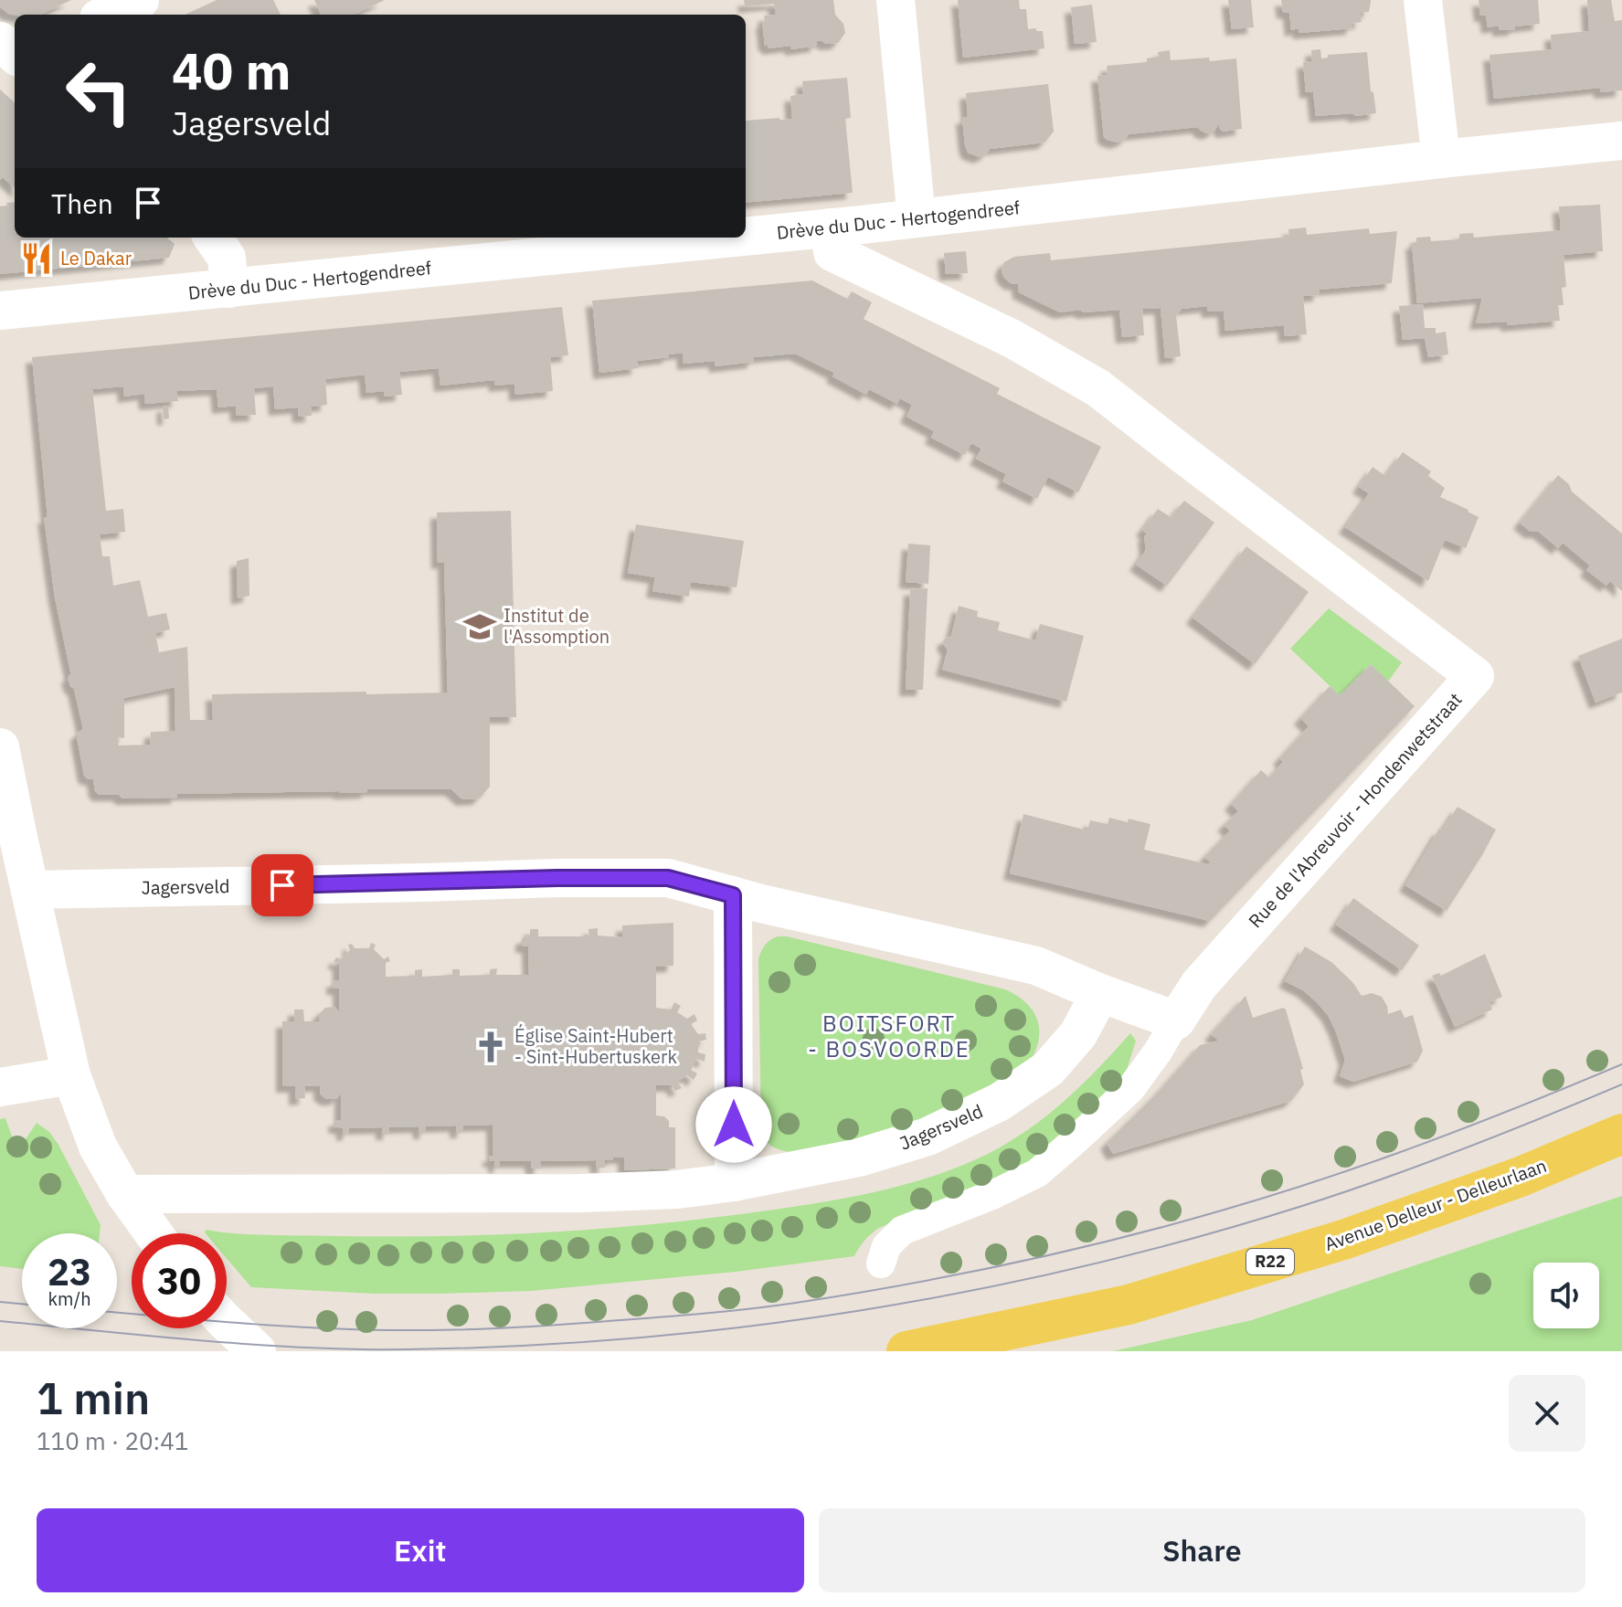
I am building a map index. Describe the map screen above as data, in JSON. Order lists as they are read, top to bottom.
{
  "streets": {
    "main road": ["Avenue Delleur - Delleurlaan", "R22"],
    "street": ["Drève du Duc - Hertogendreef", "Rue de l'Abreuvoir - Hondenwetstraat", "Jagersveld"]
  },
  "crossings": [
    ["Drève du Duc - Hertogendreef", "Rue de l'Abreuvoir - Hondenwetstraat"],
    ["Rue de l'Abreuvoir - Hondenwetstraat", "Jagersveld"]
  ],
  "districts": ["BOITSFORT - BOSVOORDE"],
  "places": {
    "restaurant": ["Le Dakar"],
    "school or university": ["Institut de l'Assomption"],
    "church": ["Église Saint-Hubert - Sint-Hubertuskerk"]
  },
  "page": {
    "turn": ["40 m", "Jagersveld"],
    "then": "Then",
    "speed": "23 km/h",
    "limit": "30",
    "heading": ["1 min", "110 m · 20:41"],
    "buttons": ["Exit", "Share"]
  }
}
